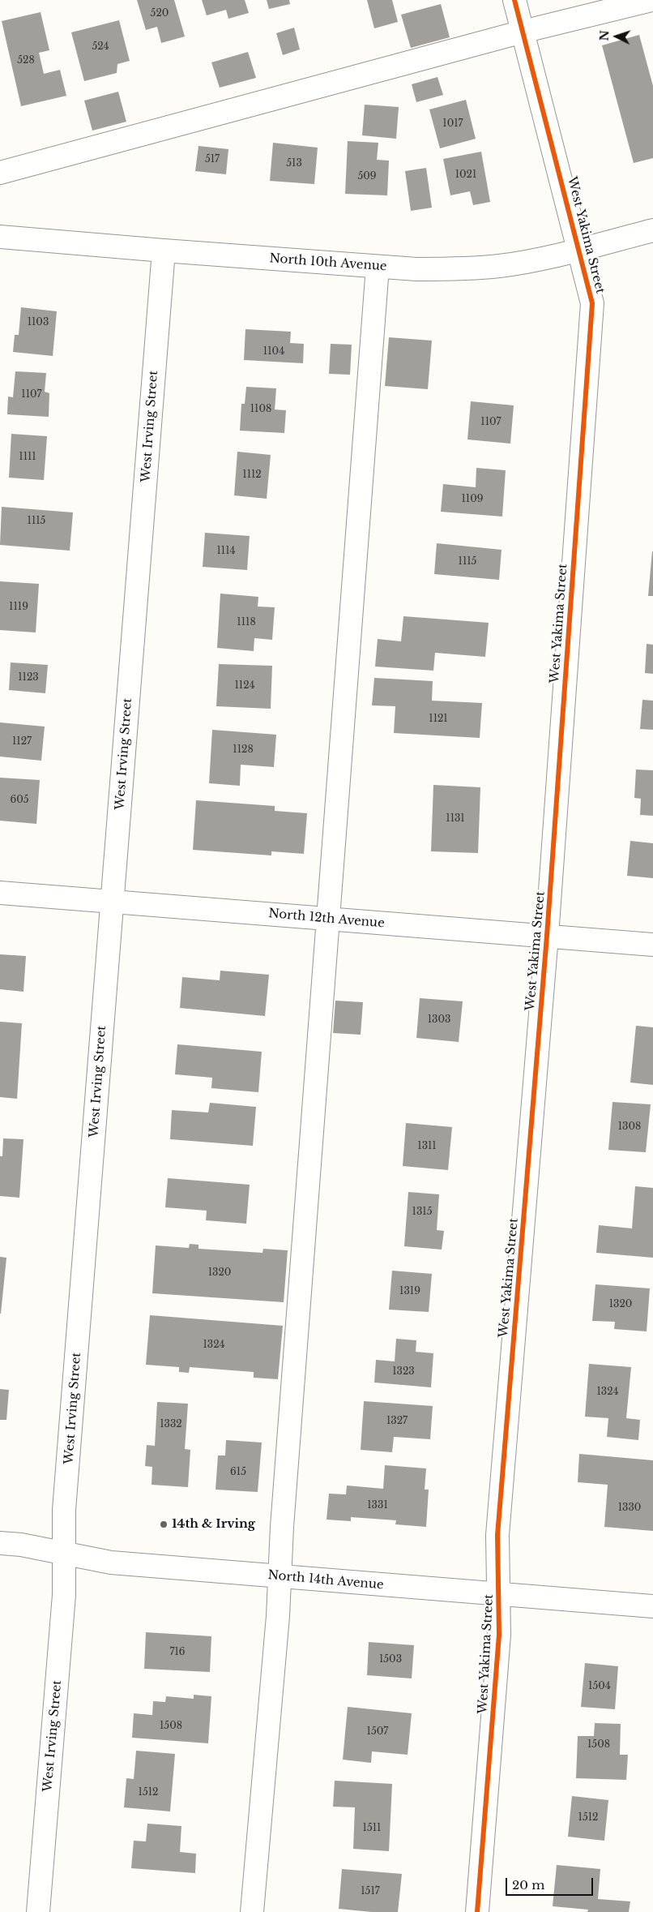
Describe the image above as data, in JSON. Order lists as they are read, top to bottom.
{
  "streets": {
    "street": [
      "West Yakima Street",
      "North 10th Avenue",
      "West Irving Street",
      "North 12th Avenue",
      "North 14th Avenue"
    ]
  },
  "crossings": [
    ["West Yakima Street", "North 10th Avenue"],
    ["West Yakima Street", "North 12th Avenue"],
    ["West Yakima Street", "North 14th Avenue"],
    ["North 10th Avenue", "West Irving Street"],
    ["West Irving Street", "North 12th Avenue"],
    ["West Irving Street", "North 14th Avenue"]
  ],
  "places": ["14th & Irving"],
  "house_numbers": [
    "520",
    "524",
    "528",
    "1017",
    "517",
    "513",
    "1021",
    "509",
    "1103",
    "1104",
    "1107",
    "1108",
    "1107",
    "1111",
    "1112",
    "1109",
    "1115",
    "1114",
    "1115",
    "1119",
    "1118",
    "1123",
    "1124",
    "1121",
    "1127",
    "1128",
    "605",
    "1131",
    "1303",
    "1308",
    "1311",
    "1315",
    "1320",
    "1319",
    "1320",
    "1324",
    "1323",
    "1324",
    "1327",
    "1332",
    "615",
    "1331",
    "1330",
    "716",
    "1503",
    "1504",
    "1508",
    "1507",
    "1508",
    "1512",
    "1512",
    "1511",
    "1517"
  ],
  "scale_bar": "20 m",
  "north": "left"
}
